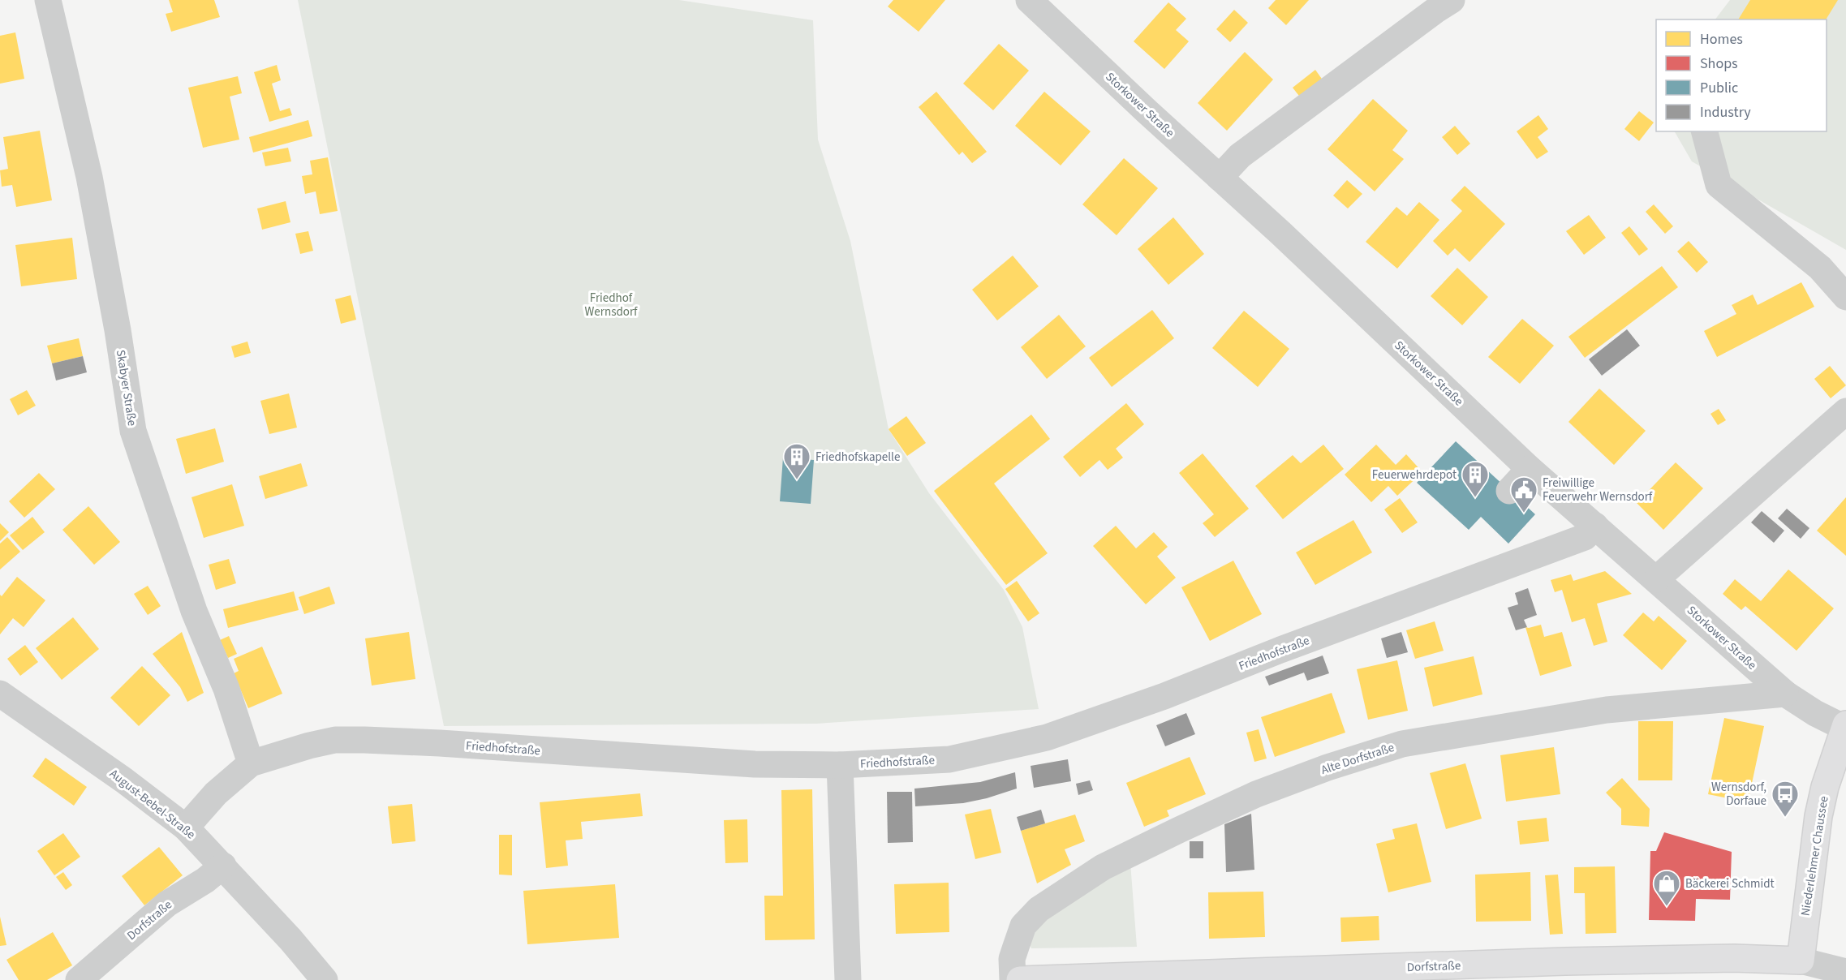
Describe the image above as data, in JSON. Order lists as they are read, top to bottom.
{
  "streets": {
    "main road": ["Niederlehmer Chaussee", "Dorfstraße"],
    "street": [
      "Storkower Straße",
      "Skabyer Straße",
      "Friedhofstraße",
      "Alte Dorfstraße",
      "August-Bebel-Straße"
    ]
  },
  "crossings": [
    ["Storkower Straße", "Friedhofstraße"],
    ["Storkower Straße", "Alte Dorfstraße"],
    ["Storkower Straße", "Niederlehmer Chaussee"],
    ["Skabyer Straße", "Friedhofstraße"],
    ["Friedhofstraße", "August-Bebel-Straße"],
    ["August-Bebel-Straße", "Dorfstraße"],
    ["Niederlehmer Chaussee", "Dorfstraße"]
  ],
  "parks": ["Friedhof Wernsdorf"],
  "places": {
    "building": ["Friedhofskapelle", "Feuerwehrdepot"],
    "public building": ["Freiwillige Feuerwehr Wernsdorf"],
    "bus stop": ["Wernsdorf, Dorfaue"],
    "shop": ["Bäckerei Schmidt"]
  },
  "legend": [
    "Homes",
    "Shops",
    "Public",
    "Industry"
  ]
}
